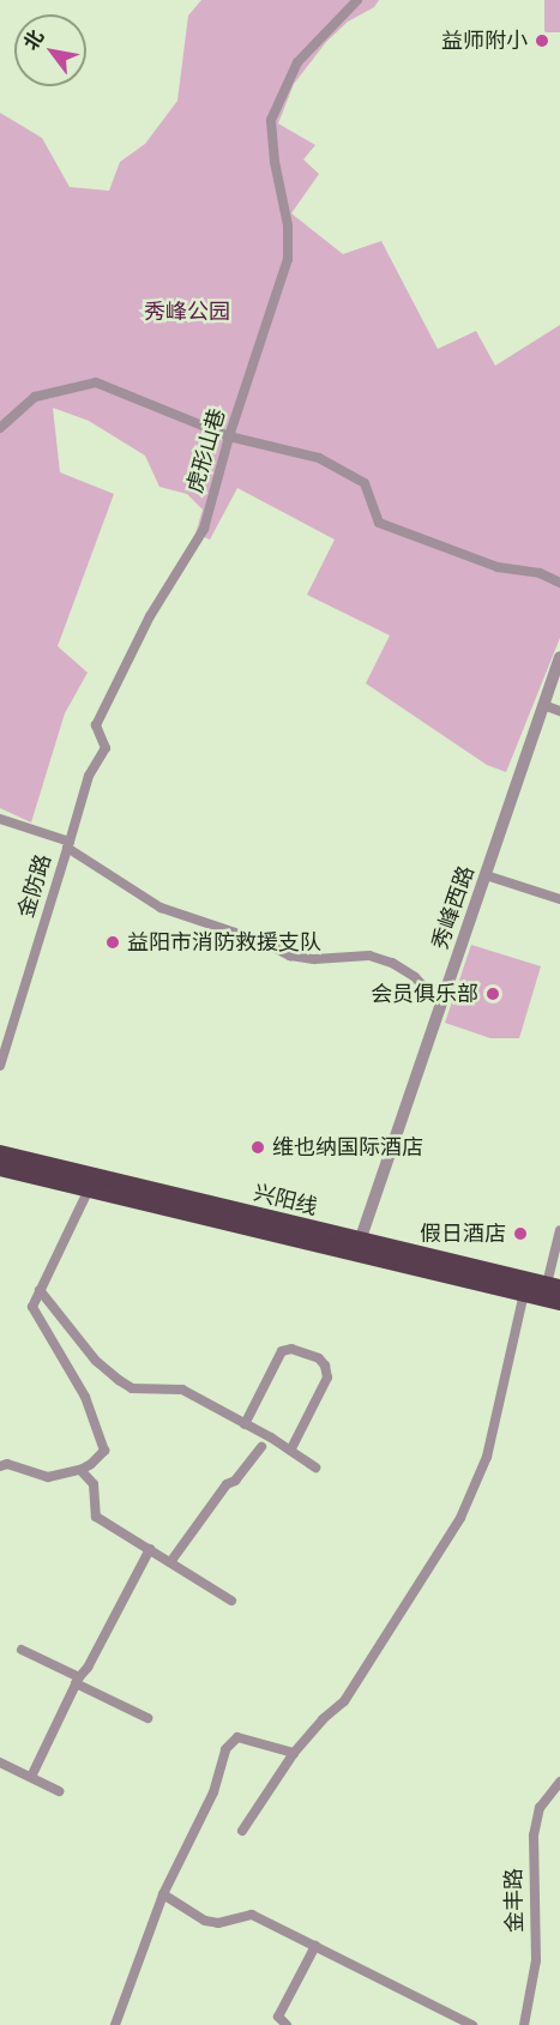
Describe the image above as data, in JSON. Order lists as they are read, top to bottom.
{
  "streets": {
    "highway": ["兴阳线"],
    "street": [
      "虎形山巷",
      "金防路",
      "秀峰西路",
      "金丰路"
    ]
  },
  "crossings": [
    ["虎形山巷", "金防路"],
    ["秀峰西路", "兴阳线"]
  ],
  "parks": ["秀峰公园"],
  "places": [
    "益师附小",
    "益阳市消防救援支队",
    "会员俱乐部",
    "维也纳国际酒店",
    "假日酒店"
  ],
  "north": "top left"
}
